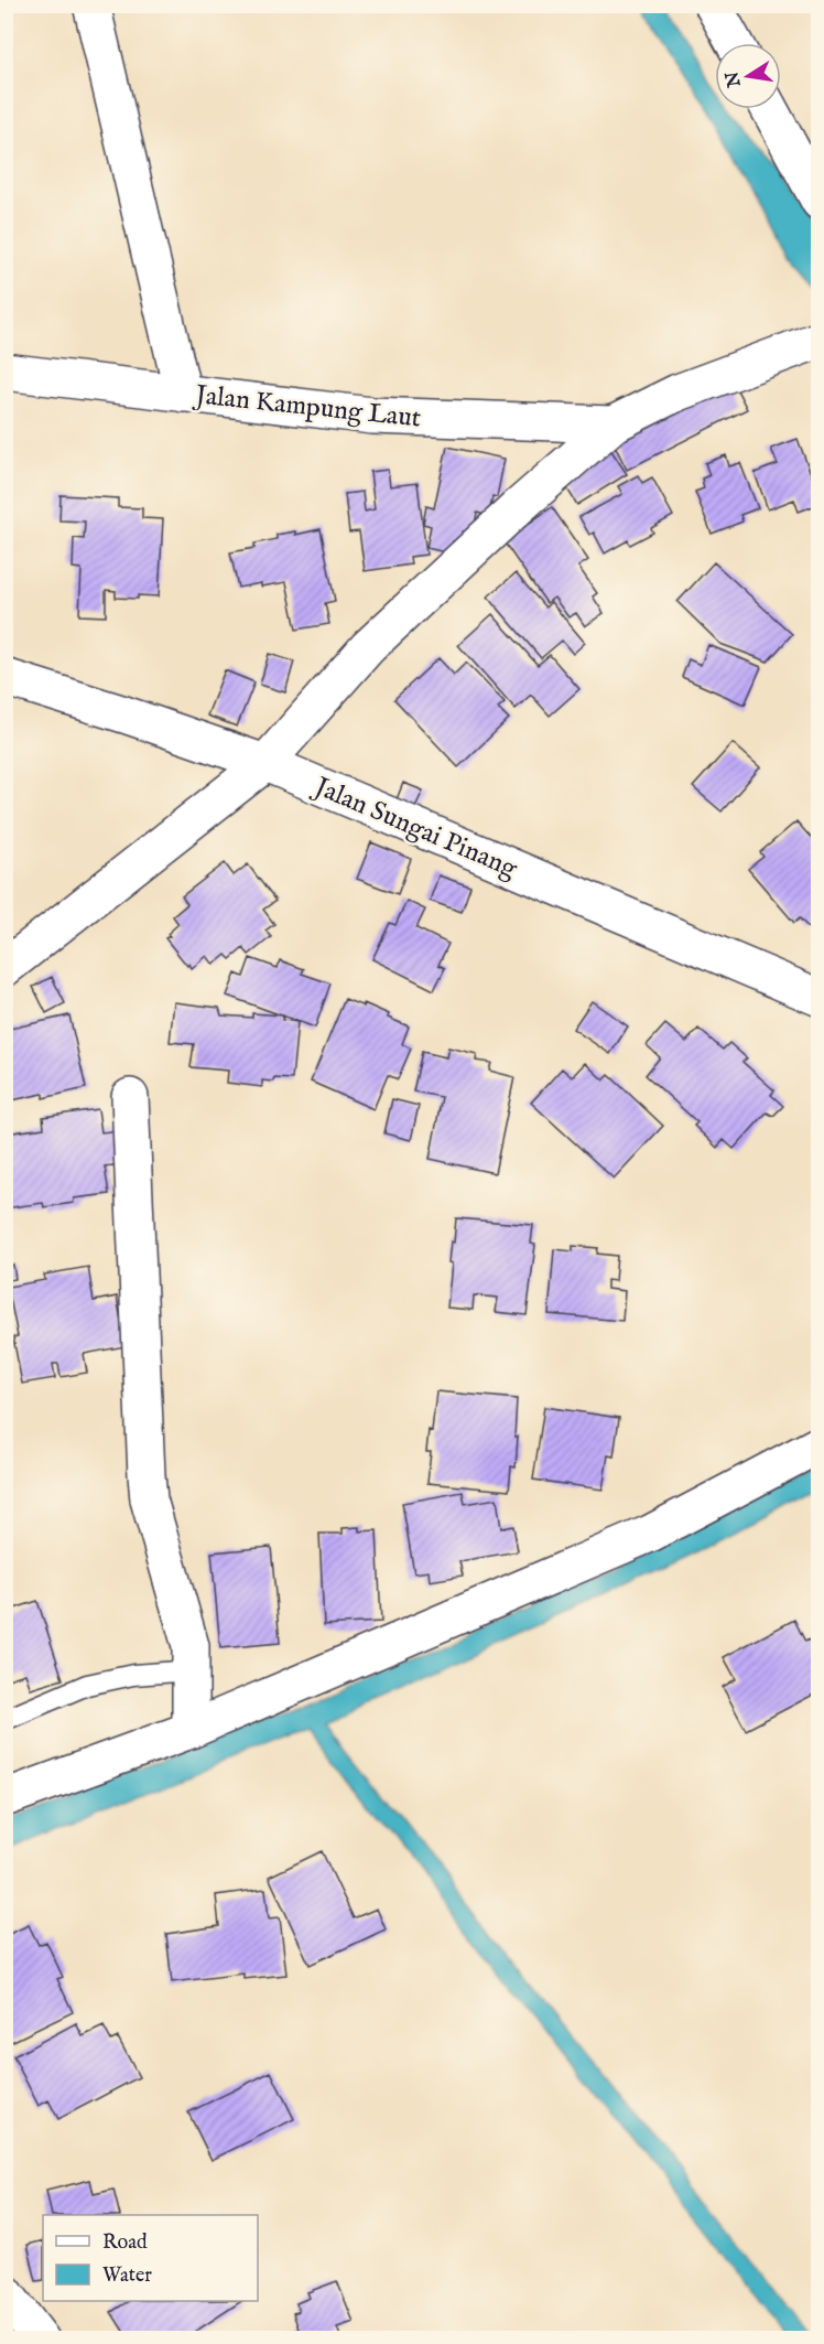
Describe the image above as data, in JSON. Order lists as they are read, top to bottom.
{
  "streets": {
    "street": ["Jalan Kampung Laut", "Jalan Sungai Pinang"]
  },
  "legend": ["Road", "Water"],
  "north": "left"
}
